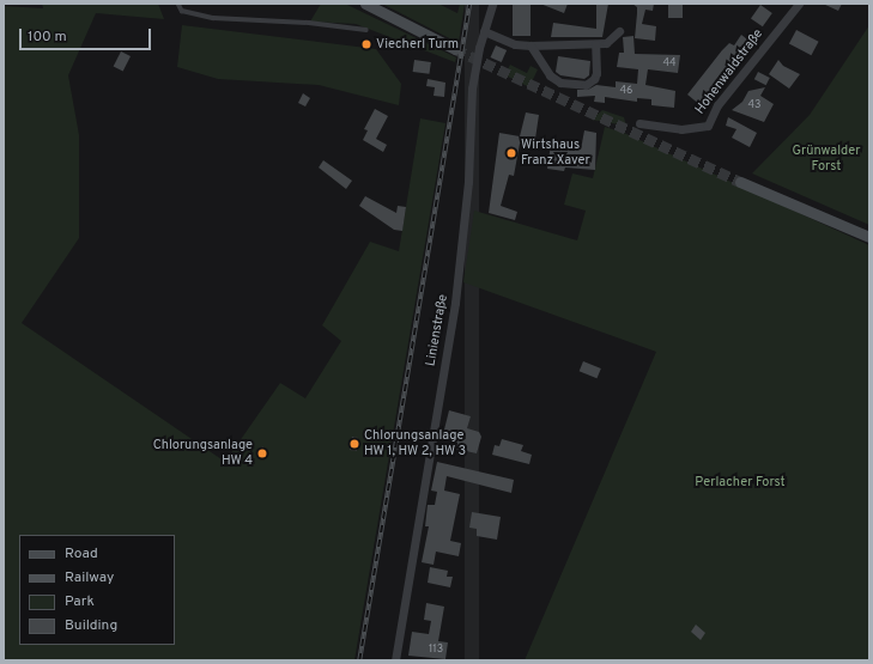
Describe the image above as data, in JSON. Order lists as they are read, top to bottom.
{
  "streets": {
    "street": ["Hohenwaldstraße", "Linienstraße"]
  },
  "parks": ["Grünwalder Forst", "Perlacher Forst"],
  "places": [
    "Viecherl Turm",
    "Wirtshaus Franz Xaver",
    "Chlorungsanlage HW 1, HW 2, HW 3",
    "Chlorungsanlage HW 4"
  ],
  "house_numbers": [
    "44",
    "46",
    "43",
    "113"
  ],
  "legend": [
    "Road",
    "Railway",
    "Park",
    "Building"
  ],
  "scale_bar": "100 m"
}
